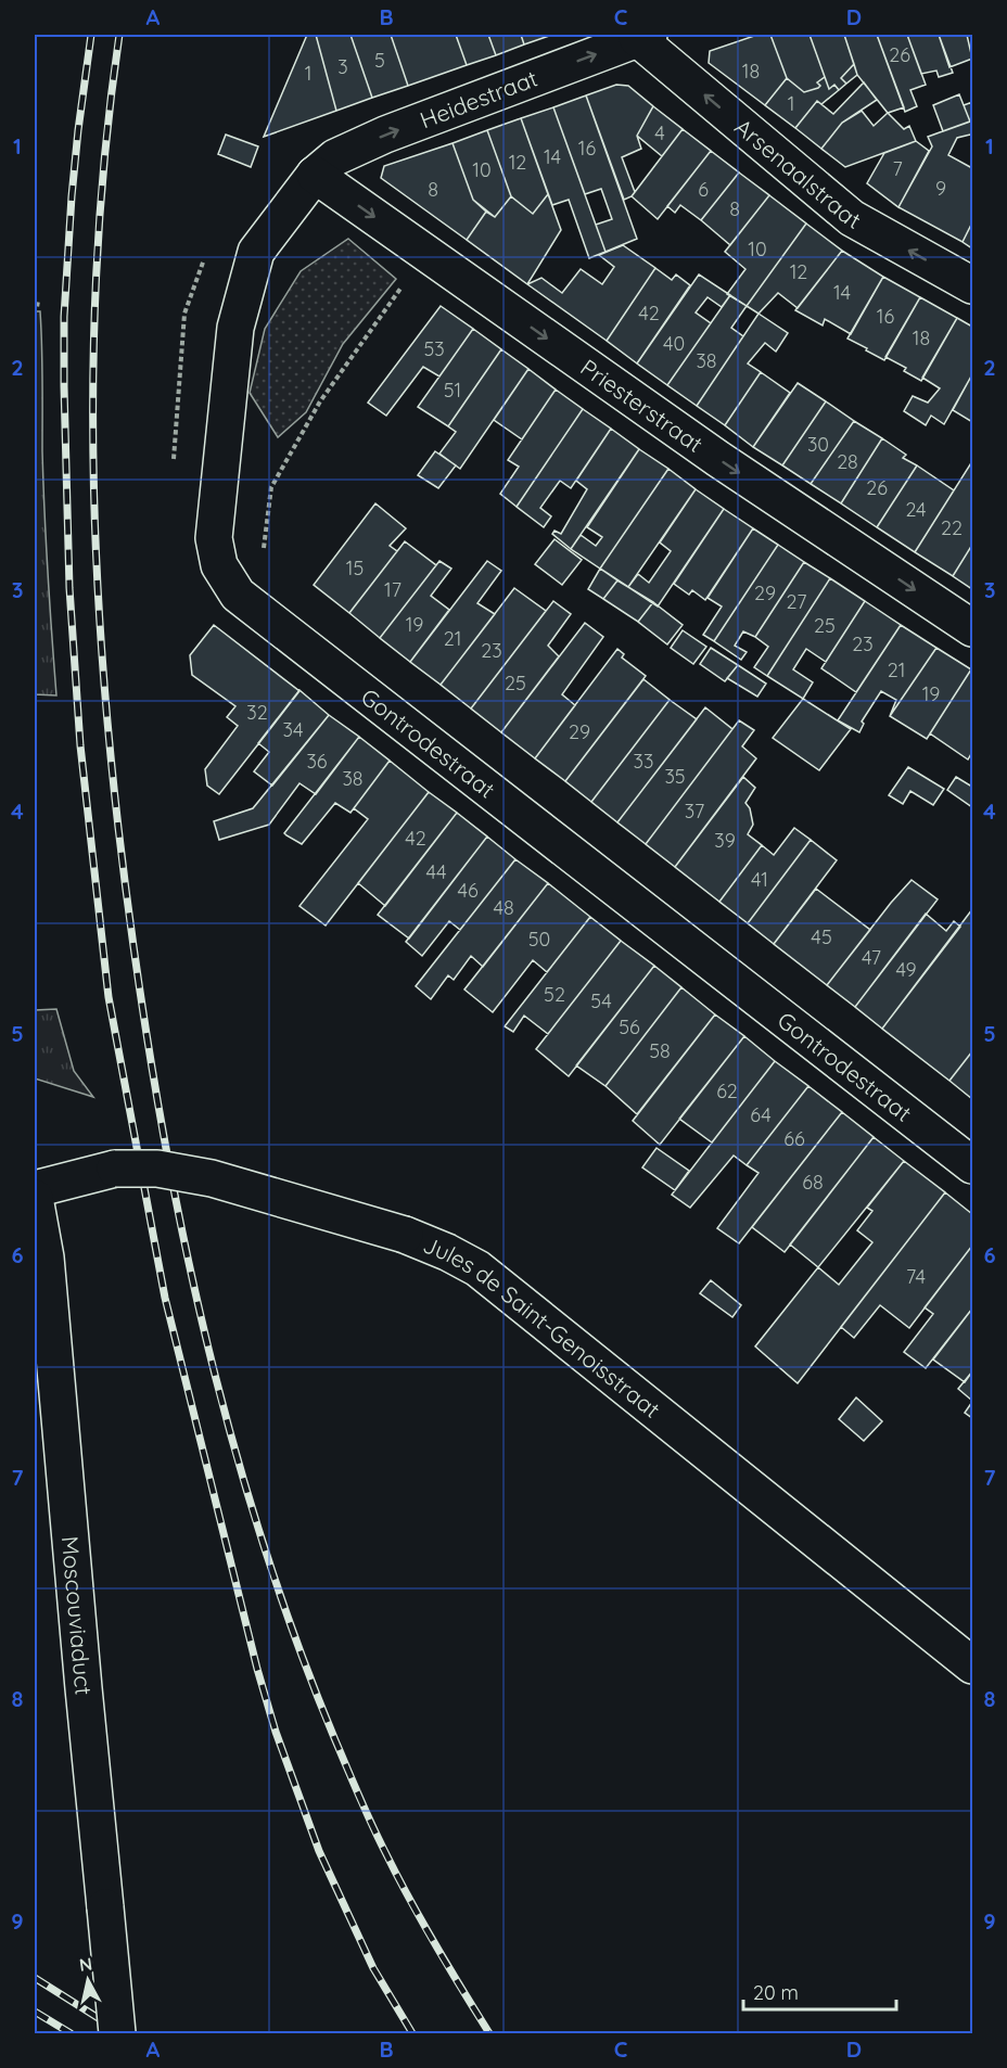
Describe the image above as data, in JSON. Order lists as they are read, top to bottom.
{
  "streets": {
    "street": [
      "Heidestraat",
      "Arsenaalstraat",
      "Priesterstraat",
      "Gontrodestraat",
      "Jules de Saint-Genoisstraat",
      "Moscouviaduct"
    ]
  },
  "crossings": [
    ["Heidestraat", "Arsenaalstraat"],
    ["Heidestraat", "Priesterstraat"],
    ["Heidestraat", "Gontrodestraat"],
    ["Priesterstraat", "Gontrodestraat"]
  ],
  "one_way": ["Heidestraat", "Arsenaalstraat", "Priesterstraat"],
  "house_numbers": [
    "26",
    "5",
    "3",
    "18",
    "1",
    "1",
    "4",
    "16",
    "14",
    "12",
    "7",
    "10",
    "9",
    "8",
    "6",
    "8",
    "10",
    "12",
    "14",
    "42",
    "16",
    "18",
    "40",
    "53",
    "38",
    "51",
    "30",
    "28",
    "26",
    "24",
    "22",
    "15",
    "17",
    "29",
    "27",
    "19",
    "25",
    "21",
    "23",
    "23",
    "21",
    "25",
    "19",
    "32",
    "34",
    "29",
    "36",
    "33",
    "35",
    "38",
    "37",
    "42",
    "39",
    "44",
    "41",
    "46",
    "48",
    "45",
    "50",
    "47",
    "49",
    "52",
    "54",
    "56",
    "58",
    "62",
    "64",
    "66",
    "68",
    "74"
  ],
  "scale_bar": "20 m",
  "north": "top",
  "grid": {
    "columns": [
      "A",
      "B",
      "C",
      "D"
    ],
    "rows": [
      "1",
      "2",
      "3",
      "4",
      "5",
      "6",
      "7",
      "8",
      "9"
    ]
  }
}
